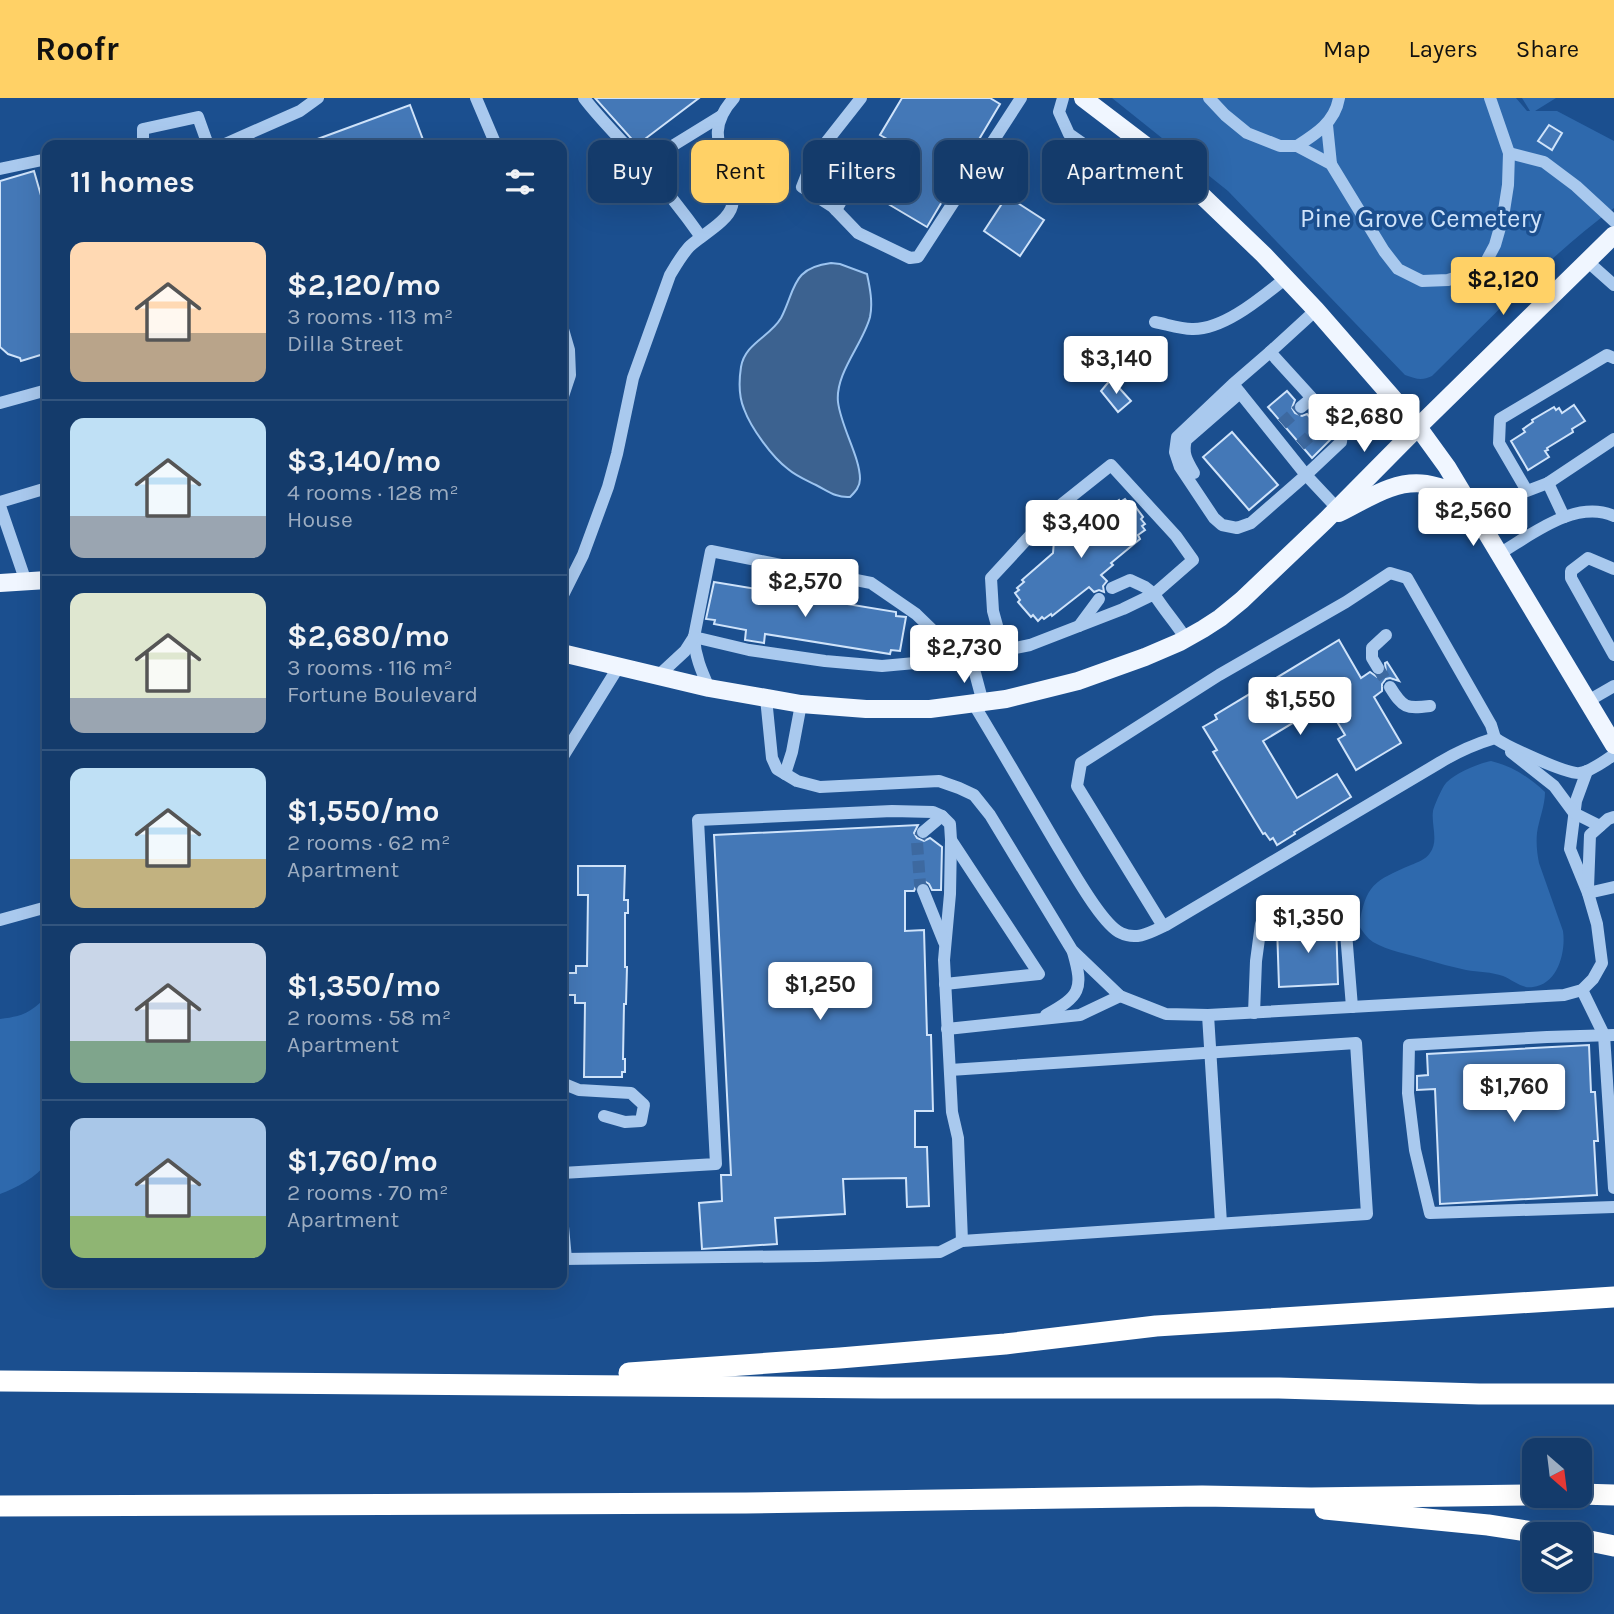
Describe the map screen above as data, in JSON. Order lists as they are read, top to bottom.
{
  "parks": ["Pine Grove Cemetery"],
  "north": "bottom right",
  "page": {
    "header": "Roofr",
    "nav": ["Map", "Layers", "Share"],
    "chip": [
      "Buy",
      "Rent",
      "Filters",
      "New",
      "Apartment"
    ],
    "heading": "11 homes",
    "list": [
      {
        "name": "$2,120/mo",
        "note": "3 rooms · 113 m² · Dilla Street"
      },
      {
        "name": "$3,140/mo",
        "note": "4 rooms · 128 m² · House"
      },
      {
        "name": "$2,680/mo",
        "note": "3 rooms · 116 m² · Fortune Boulevard"
      },
      {
        "name": "$1,550/mo",
        "note": "2 rooms · 62 m² · Apartment"
      },
      {
        "name": "$1,350/mo",
        "note": "2 rooms · 58 m² · Apartment"
      },
      {
        "name": "$1,760/mo",
        "note": "2 rooms · 70 m² · Apartment"
      }
    ],
    "price": [
      "$2,120",
      "$3,140",
      "$2,680",
      "$2,560",
      "$3,400",
      "$2,570",
      "$2,730",
      "$1,550",
      "$1,350",
      "$1,250",
      "$1,760"
    ]
  }
}
